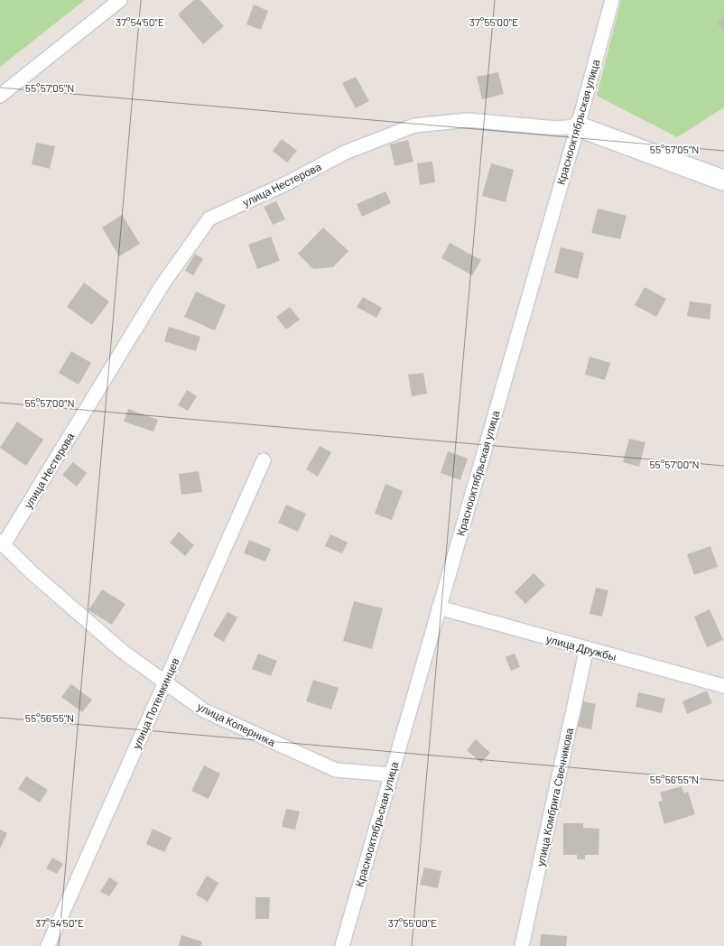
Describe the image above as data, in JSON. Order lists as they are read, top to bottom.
{
  "streets": {
    "street": [
      "Краснооктябрьская улица",
      "улица Нестерова",
      "улица Дружбы",
      "улица Потемкинцев",
      "улица Коперника",
      "улица Комбрига Свечникова"
    ]
  },
  "crossings": [
    ["Краснооктябрьская улица", "улица Нестерова"],
    ["Краснооктябрьская улица", "улица Дружбы"],
    ["Краснооктябрьская улица", "улица Коперника"],
    ["улица Нестерова", "улица Коперника"],
    ["улица Дружбы", "улица Комбрига Свечникова"],
    ["улица Потемкинцев", "улица Коперника"]
  ],
  "coordinates": [
    "37°54'50\"E",
    "37°55'00\"E",
    "55°57'05\"N",
    "55°57'00\"N",
    "55°56'55\"N"
  ]
}
